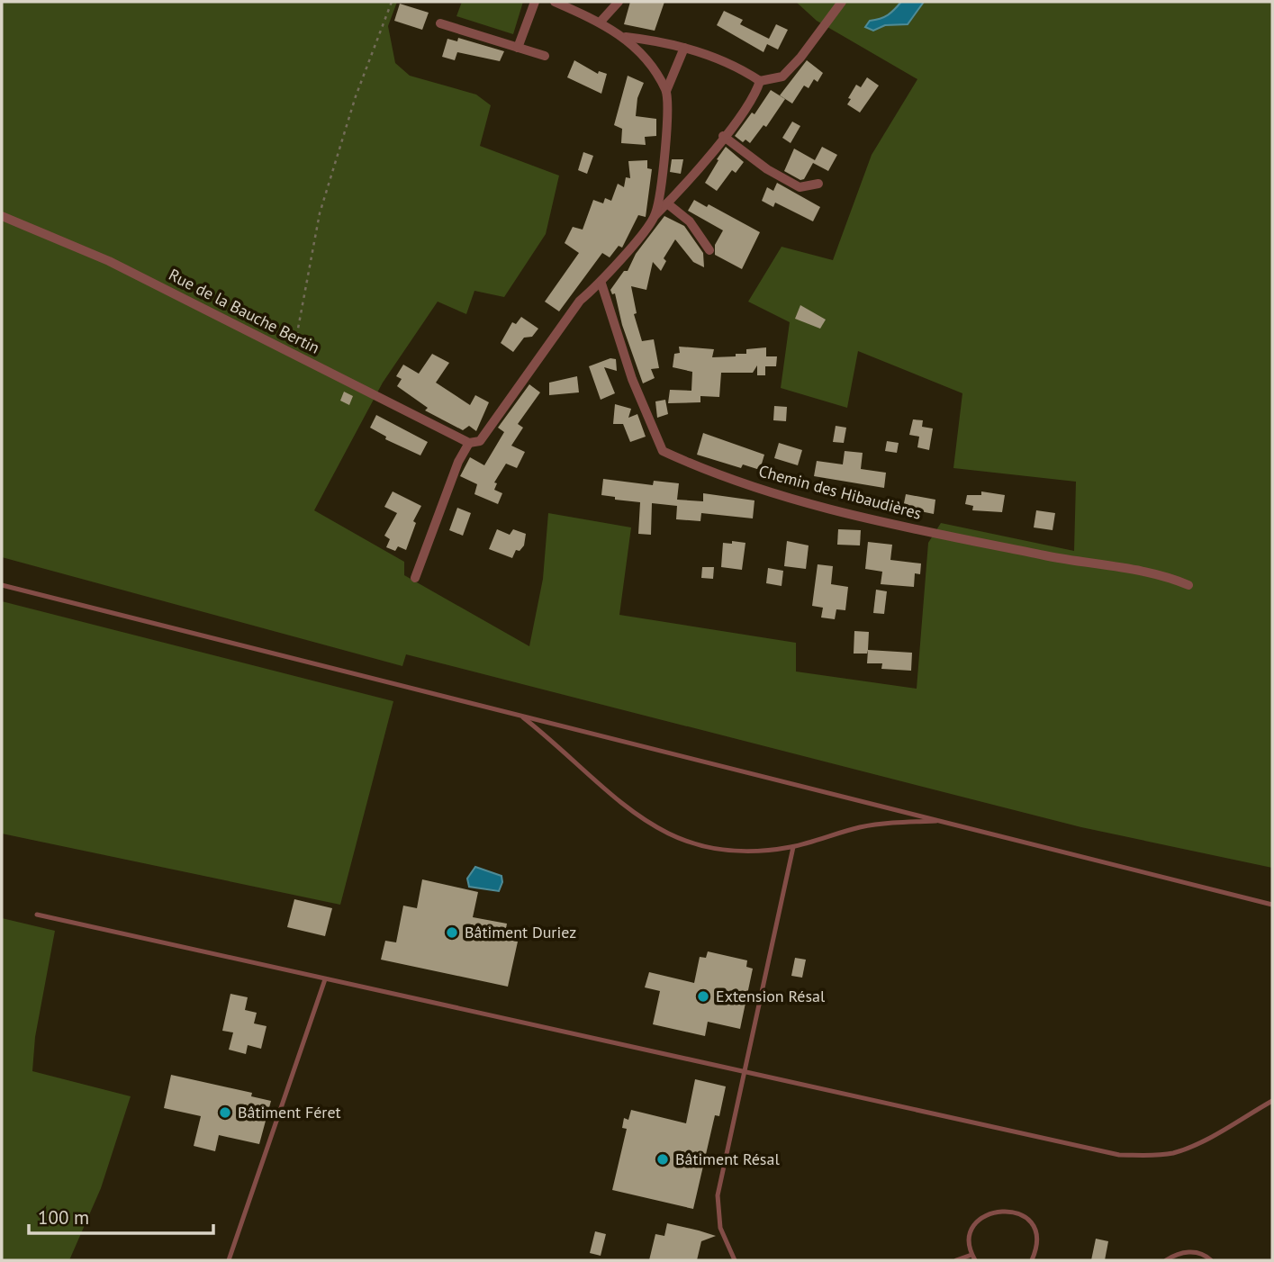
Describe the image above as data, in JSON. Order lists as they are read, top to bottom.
{
  "streets": {
    "street": ["Rue de la Bauche Bertin", "Chemin des Hibaudières"]
  },
  "places": [
    "Bâtiment Duriez",
    "Extension Résal",
    "Bâtiment Féret",
    "Bâtiment Résal"
  ],
  "scale_bar": "100 m"
}
